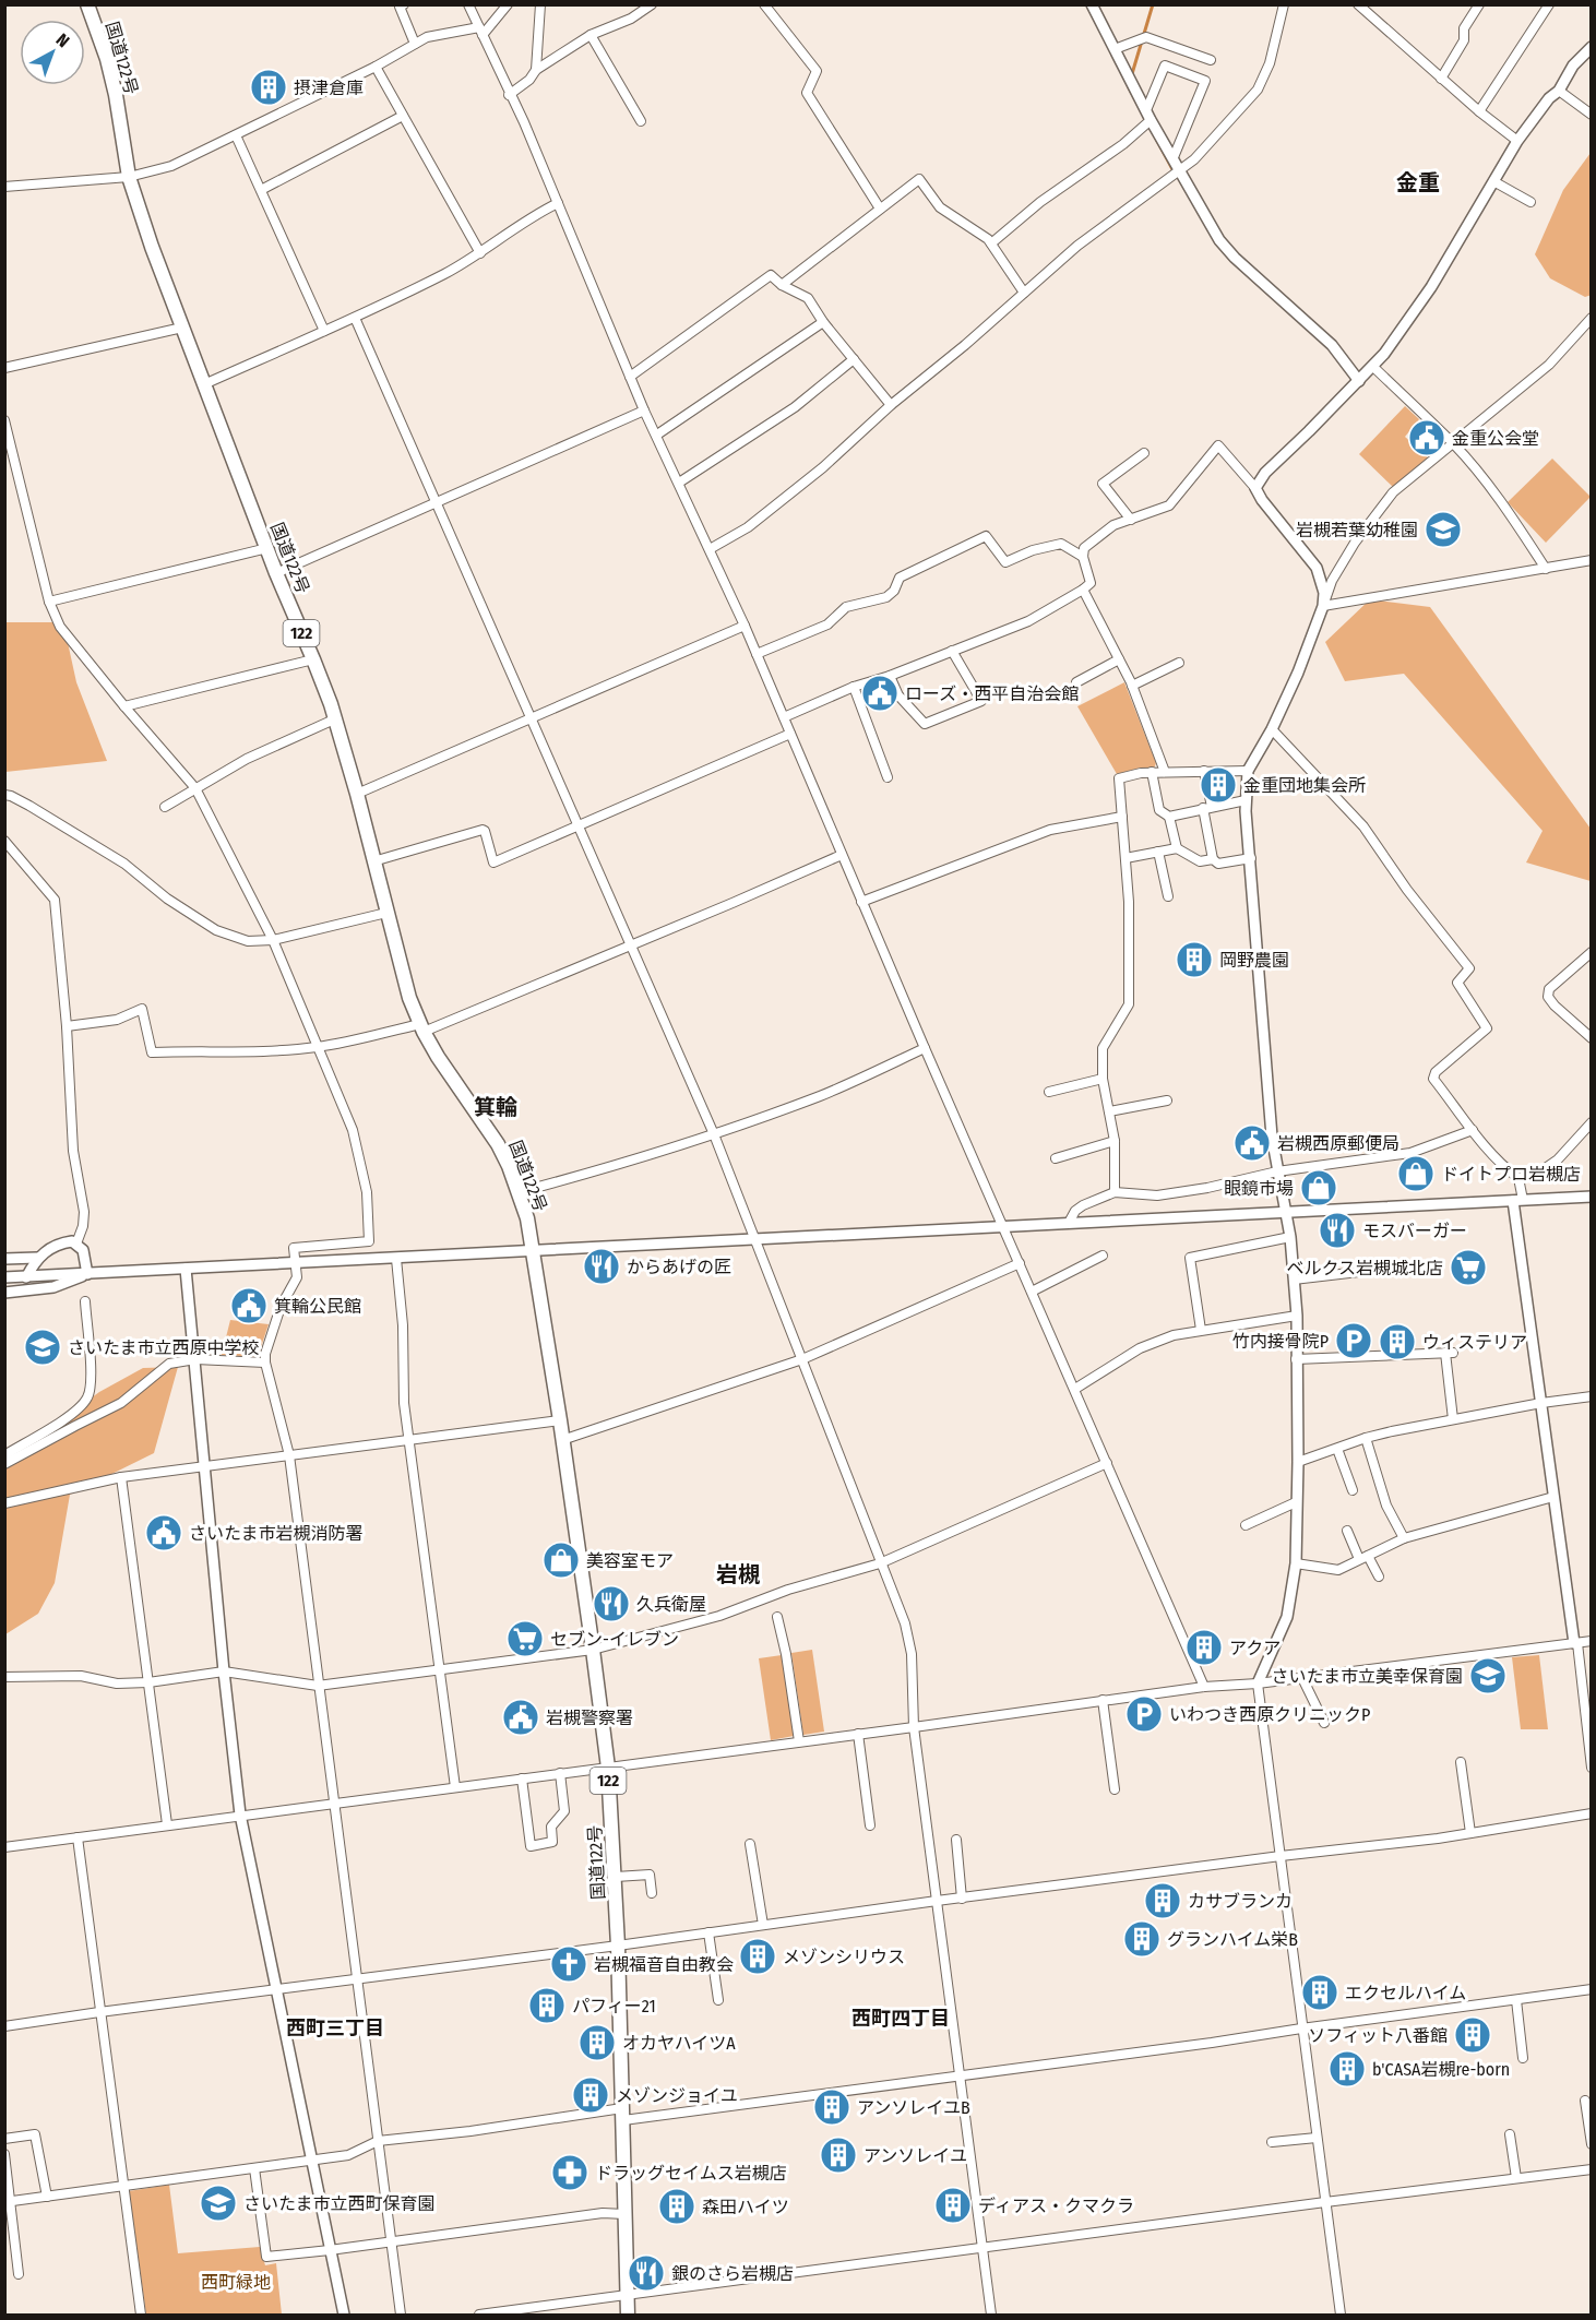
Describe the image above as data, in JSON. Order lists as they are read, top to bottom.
{
  "streets": {
    "highway": ["国道122号", "122"]
  },
  "districts": [
    "金重",
    "箕輪",
    "岩槻",
    "西町四丁目",
    "西町三丁目"
  ],
  "parks": ["西町緑地"],
  "places": {
    "building": [
      "摂津倉庫",
      "金重団地集会所",
      "岡野農園",
      "ウィステリア",
      "アクア",
      "カサブランカ",
      "グランハイム栄B",
      "メゾンシリウス",
      "エクセルハイム",
      "パフィー21",
      "ソフィット八番館",
      "オカヤハイツA",
      "b'CASA岩槻re-born",
      "メゾンジョイユ",
      "アンソレイユB",
      "アンソレイユ",
      "ディアス・クマクラ",
      "森田ハイツ"
    ],
    "public building": [
      "金重公会堂",
      "ローズ・西平自治会館",
      "岩槻西原郵便局",
      "箕輪公民館",
      "さいたま市岩槻消防署",
      "岩槻警察署"
    ],
    "school or university": [
      "岩槻若葉幼稚園",
      "さいたま市立西原中学校",
      "さいたま市立美幸保育園",
      "さいたま市立西町保育園"
    ],
    "shop": ["ドイトプロ岩槻店", "眼鏡市場", "美容室モア"],
    "restaurant": [
      "モスバーガー",
      "からあげの匠",
      "久兵衛屋",
      "銀のさら岩槻店"
    ],
    "supermarket": ["ベルクス岩槻城北店", "セブン-イレブン"],
    "parking": ["竹内接骨院P", "いわつき西原クリニックP"],
    "church": ["岩槻福音自由教会"],
    "pharmacy": ["ドラッグセイムス岩槻店"]
  },
  "north": "top right"
}
